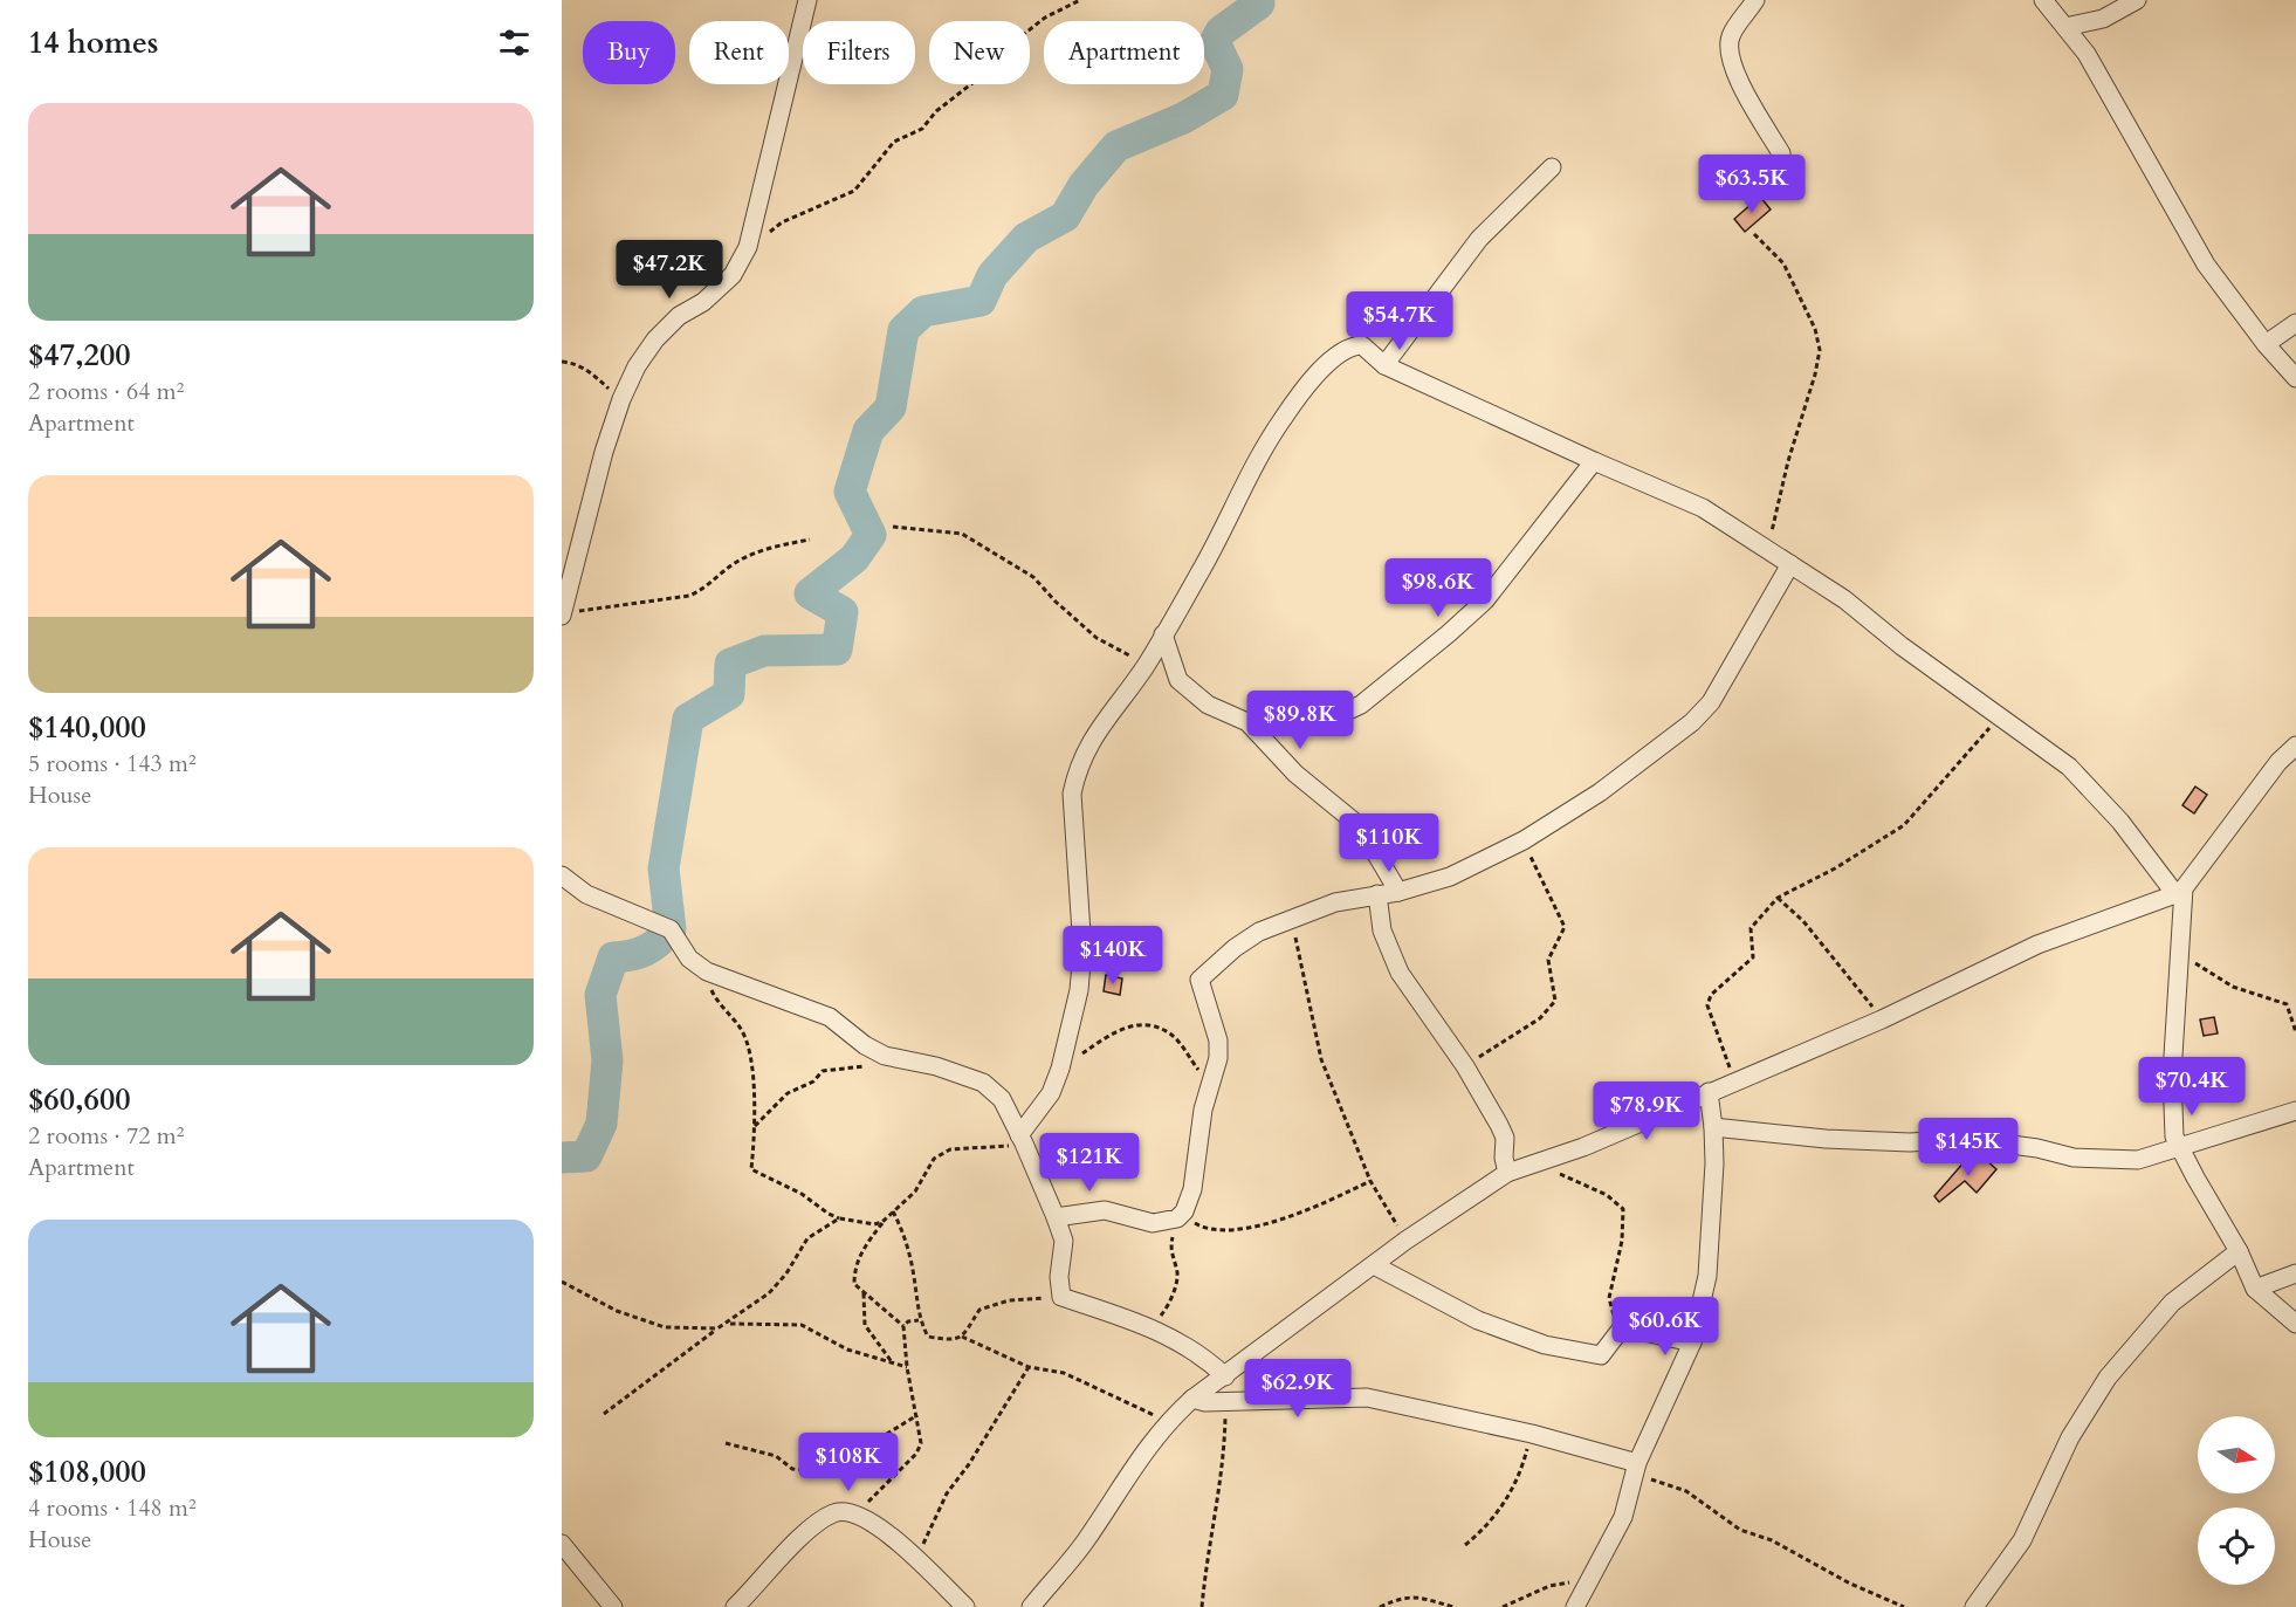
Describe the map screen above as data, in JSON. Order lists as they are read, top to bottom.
{
  "north": "right",
  "page": {
    "heading": "14 homes",
    "chip": [
      "Buy",
      "Rent",
      "Filters",
      "New",
      "Apartment"
    ],
    "list": [
      {
        "name": "$47,200",
        "note": "2 rooms · 64 m² · Apartment"
      },
      {
        "name": "$140,000",
        "note": "5 rooms · 143 m² · House"
      },
      {
        "name": "$60,600",
        "note": "2 rooms · 72 m² · Apartment"
      },
      {
        "name": "$108,000",
        "note": "4 rooms · 148 m² · House"
      }
    ],
    "price": [
      "$63.5K",
      "$47.2K",
      "$54.7K",
      "$98.6K",
      "$89.8K",
      "$110K",
      "$140K",
      "$70.4K",
      "$78.9K",
      "$145K",
      "$121K",
      "$60.6K",
      "$62.9K",
      "$108K"
    ]
  }
}
